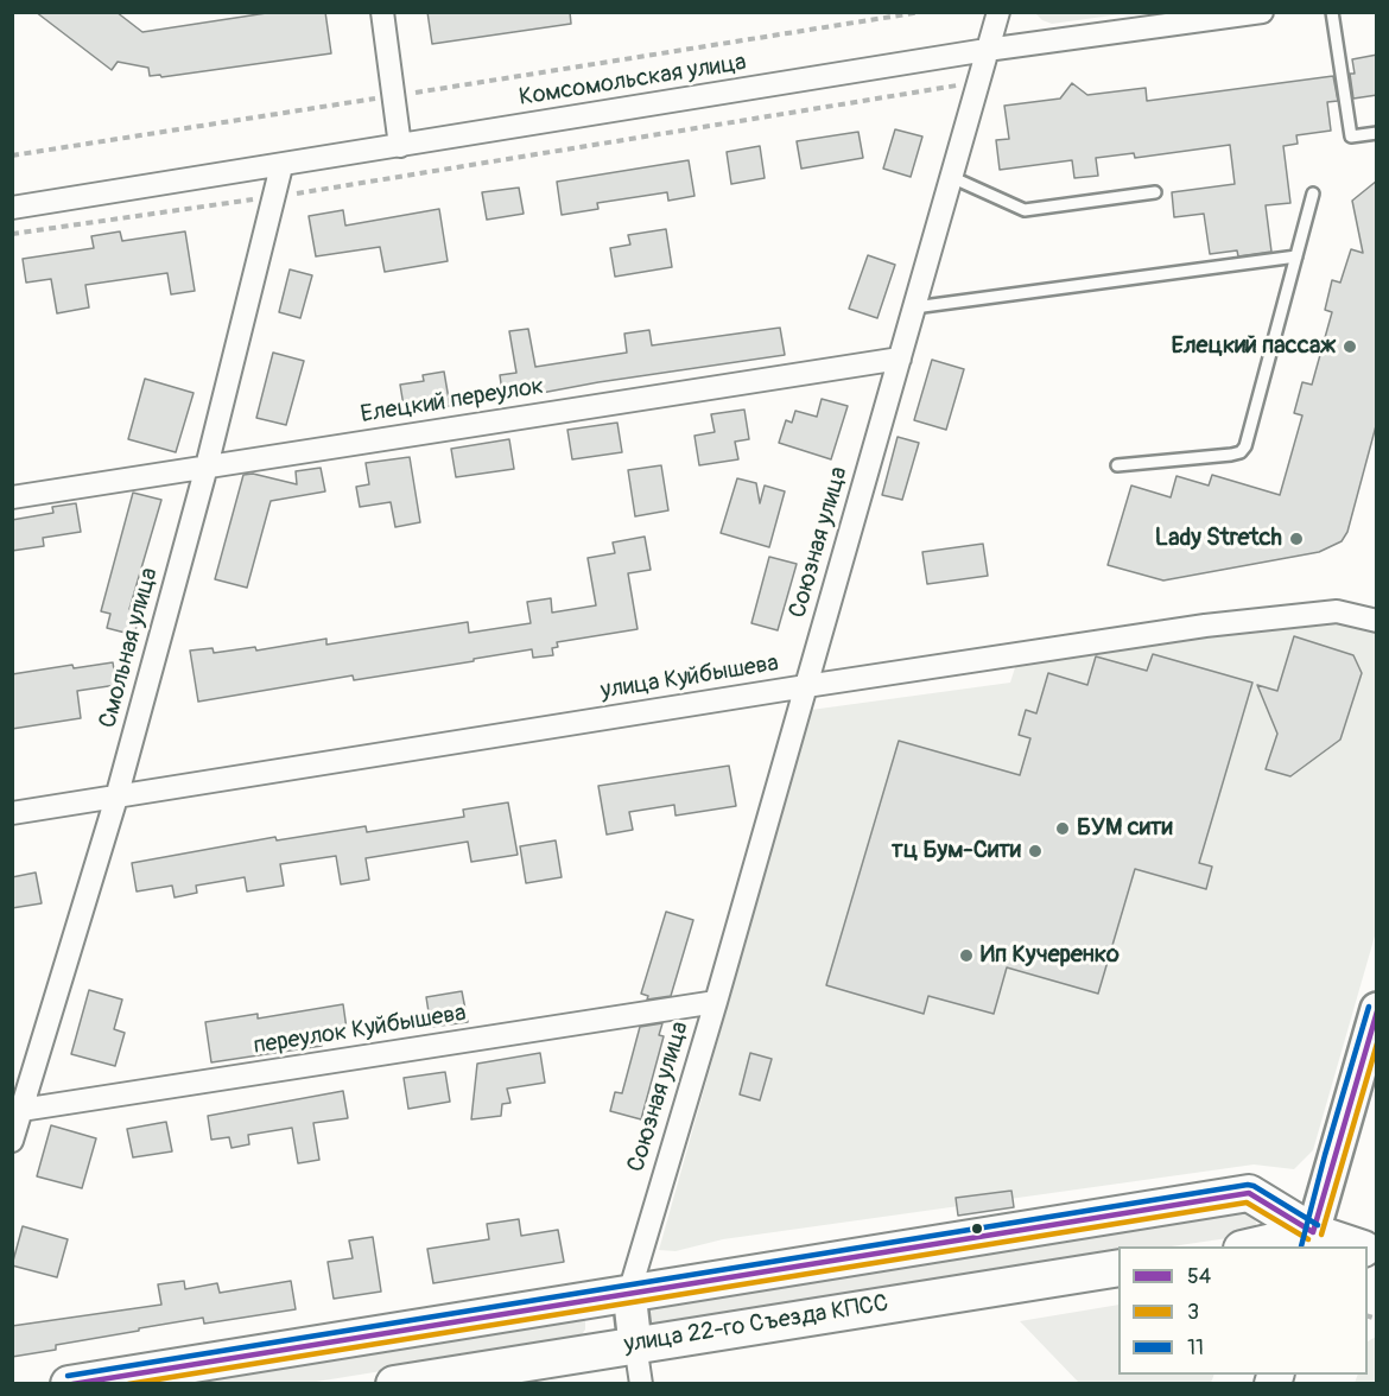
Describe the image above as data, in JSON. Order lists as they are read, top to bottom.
{
  "streets": {
    "main road": ["улица 22-го Съезда КПСС"],
    "street": [
      "Комсомольская улица",
      "Елецкий переулок",
      "Союзная улица",
      "Смольная улица",
      "улица Куйбышева",
      "переулок Куйбышева"
    ]
  },
  "crossings": [
    ["Комсомольская улица", "Союзная улица"],
    ["Комсомольская улица", "Смольная улица"],
    ["Елецкий переулок", "Союзная улица"],
    ["Елецкий переулок", "Смольная улица"],
    ["Союзная улица", "улица Куйбышева"],
    ["Союзная улица", "переулок Куйбышева"],
    ["Смольная улица", "улица Куйбышева"],
    ["Смольная улица", "переулок Куйбышева"]
  ],
  "places": [
    "Елецкий пассаж",
    "Lady Stretch",
    "БУМ сити",
    "тц Бум-Сити",
    "Ип Кучеренко"
  ],
  "lines": ["transit line 11", "transit line 54", "transit line 3"],
  "legend": ["54", "3", "11"]
}
